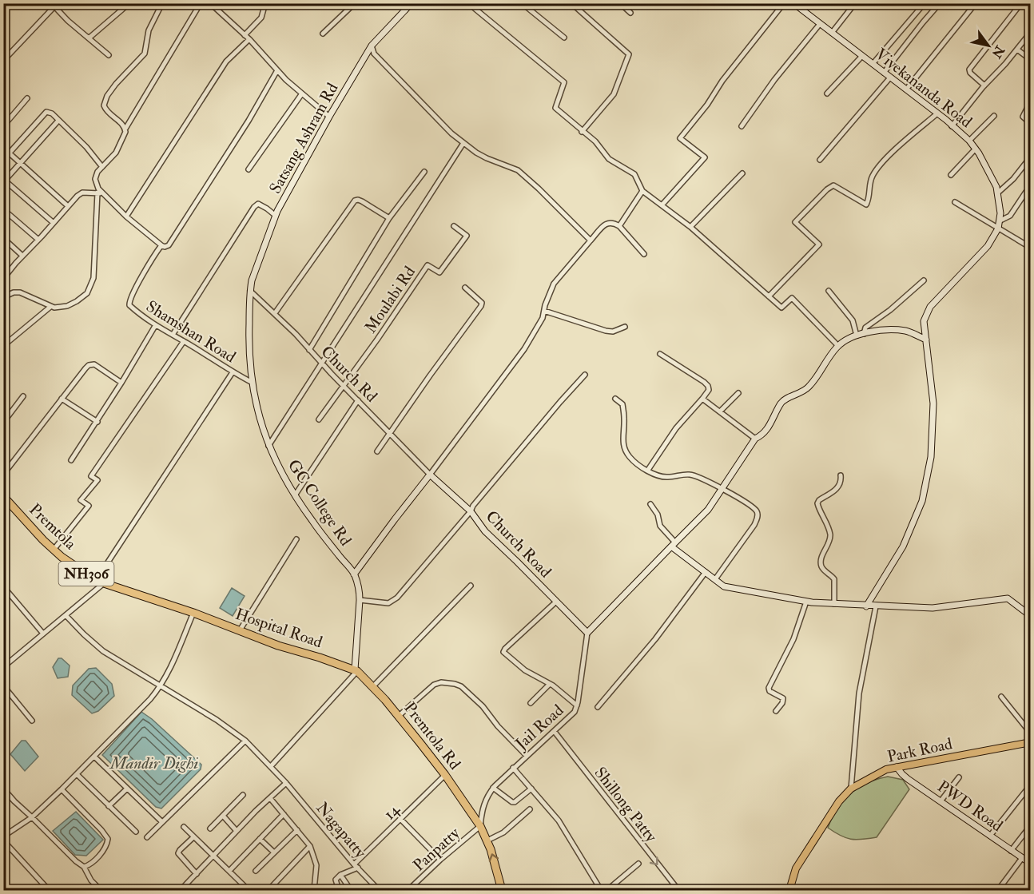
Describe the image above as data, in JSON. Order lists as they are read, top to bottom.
{
  "streets": {
    "highway": [
      "Premtola",
      "NH306",
      "Hospital Road",
      "Premtola Rd"
    ],
    "main road": [
      "Vivekananda Road",
      "Satsang Ashram Rd",
      "GC College Rd",
      "Church Road",
      "Park Road",
      "PWD Road"
    ],
    "street": [
      "Moulabi Rd",
      "Shamshan Road",
      "Church Rd",
      "Jail Road",
      "Shillong Patty",
      "14",
      "Nagapatty",
      "Panpatty"
    ]
  },
  "crossings": [
    ["Satsang Ashram Rd", "Church Rd"],
    ["Satsang Ashram Rd", "GC College Rd"],
    ["Moulabi Rd", "Church Rd"],
    ["Shamshan Road", "GC College Rd"],
    ["Church Rd", "GC College Rd"],
    ["Church Rd", "Church Road"],
    ["GC College Rd", "Hospital Road"],
    ["GC College Rd", "Premtola Rd"],
    ["Premtola", "Hospital Road"],
    ["Church Road", "Jail Road"],
    ["NH306", "Jail Road"],
    ["NH306", "Premtola Rd"],
    ["NH306", "Panpatty"],
    ["Hospital Road", "Premtola Rd"],
    ["Jail Road", "Premtola Rd"],
    ["Jail Road", "Shillong Patty"],
    ["Jail Road", "Panpatty"],
    ["Premtola Rd", "14"],
    ["Premtola Rd", "Panpatty"],
    ["Park Road", "PWD Road"],
    ["14", "Nagapatty"]
  ],
  "one_way": ["Shillong Patty"],
  "water": ["Mandir Dighi"],
  "north": "bottom right"
}
